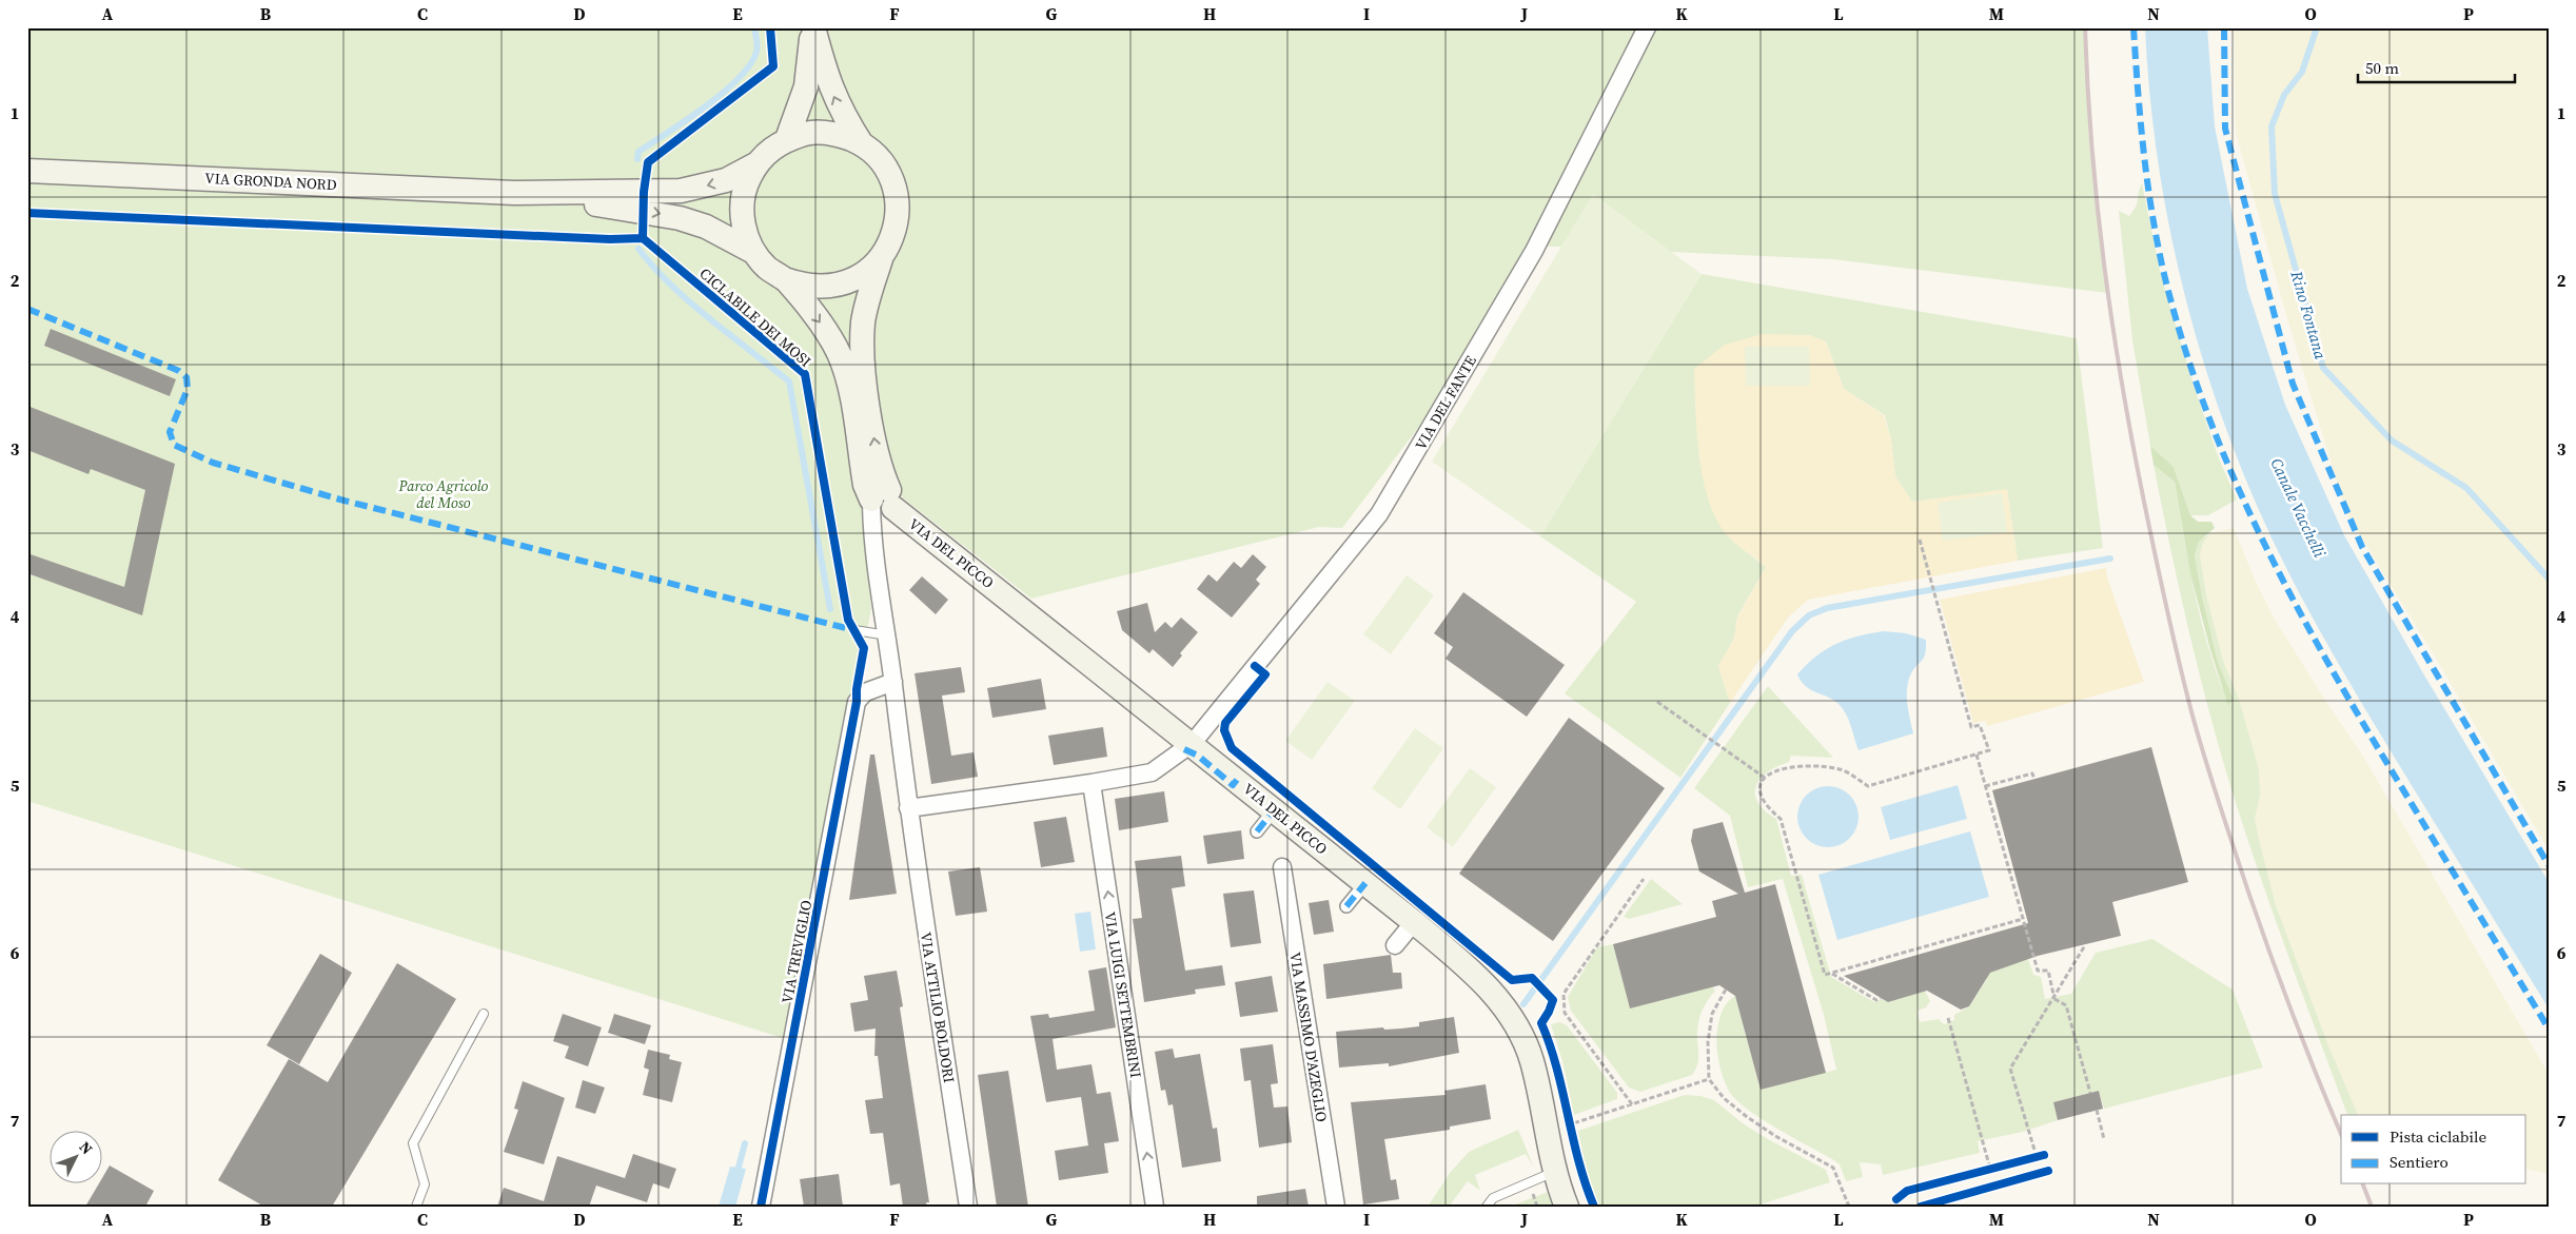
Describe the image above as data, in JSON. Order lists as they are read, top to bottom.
{
  "streets": {
    "main road": ["VIA GRONDA NORD", "VIA DEL PICCO", "VIA ATTILIO BOLDORI"],
    "street": [
      "VIA DEL FANTE",
      "VIA TREVIGLIO",
      "VIA LUIGI SETTEMBRINI",
      "VIA MASSIMO D'AZEGLIO"
    ],
    "cycle path": ["CICLABILE DEI MOSI"]
  },
  "crossings": [
    ["VIA GRONDA NORD", "VIA ATTILIO BOLDORI"],
    ["VIA DEL FANTE", "VIA DEL PICCO"],
    ["VIA DEL PICCO", "VIA ATTILIO BOLDORI"],
    ["VIA TREVIGLIO", "VIA ATTILIO BOLDORI"]
  ],
  "one_way": ["VIA LUIGI SETTEMBRINI"],
  "water": ["Rino Fontana", "Canale Vacchelli"],
  "parks": ["Parco Agricolo del Moso"],
  "legend": ["Pista ciclabile", "Sentiero"],
  "scale_bar": "50 m",
  "north": "top right",
  "grid": {
    "columns": [
      "A",
      "B",
      "C",
      "D",
      "E",
      "F",
      "G",
      "H",
      "I",
      "J",
      "K",
      "L",
      "M",
      "N",
      "O",
      "P"
    ],
    "rows": [
      "1",
      "2",
      "3",
      "4",
      "5",
      "6",
      "7"
    ]
  }
}
